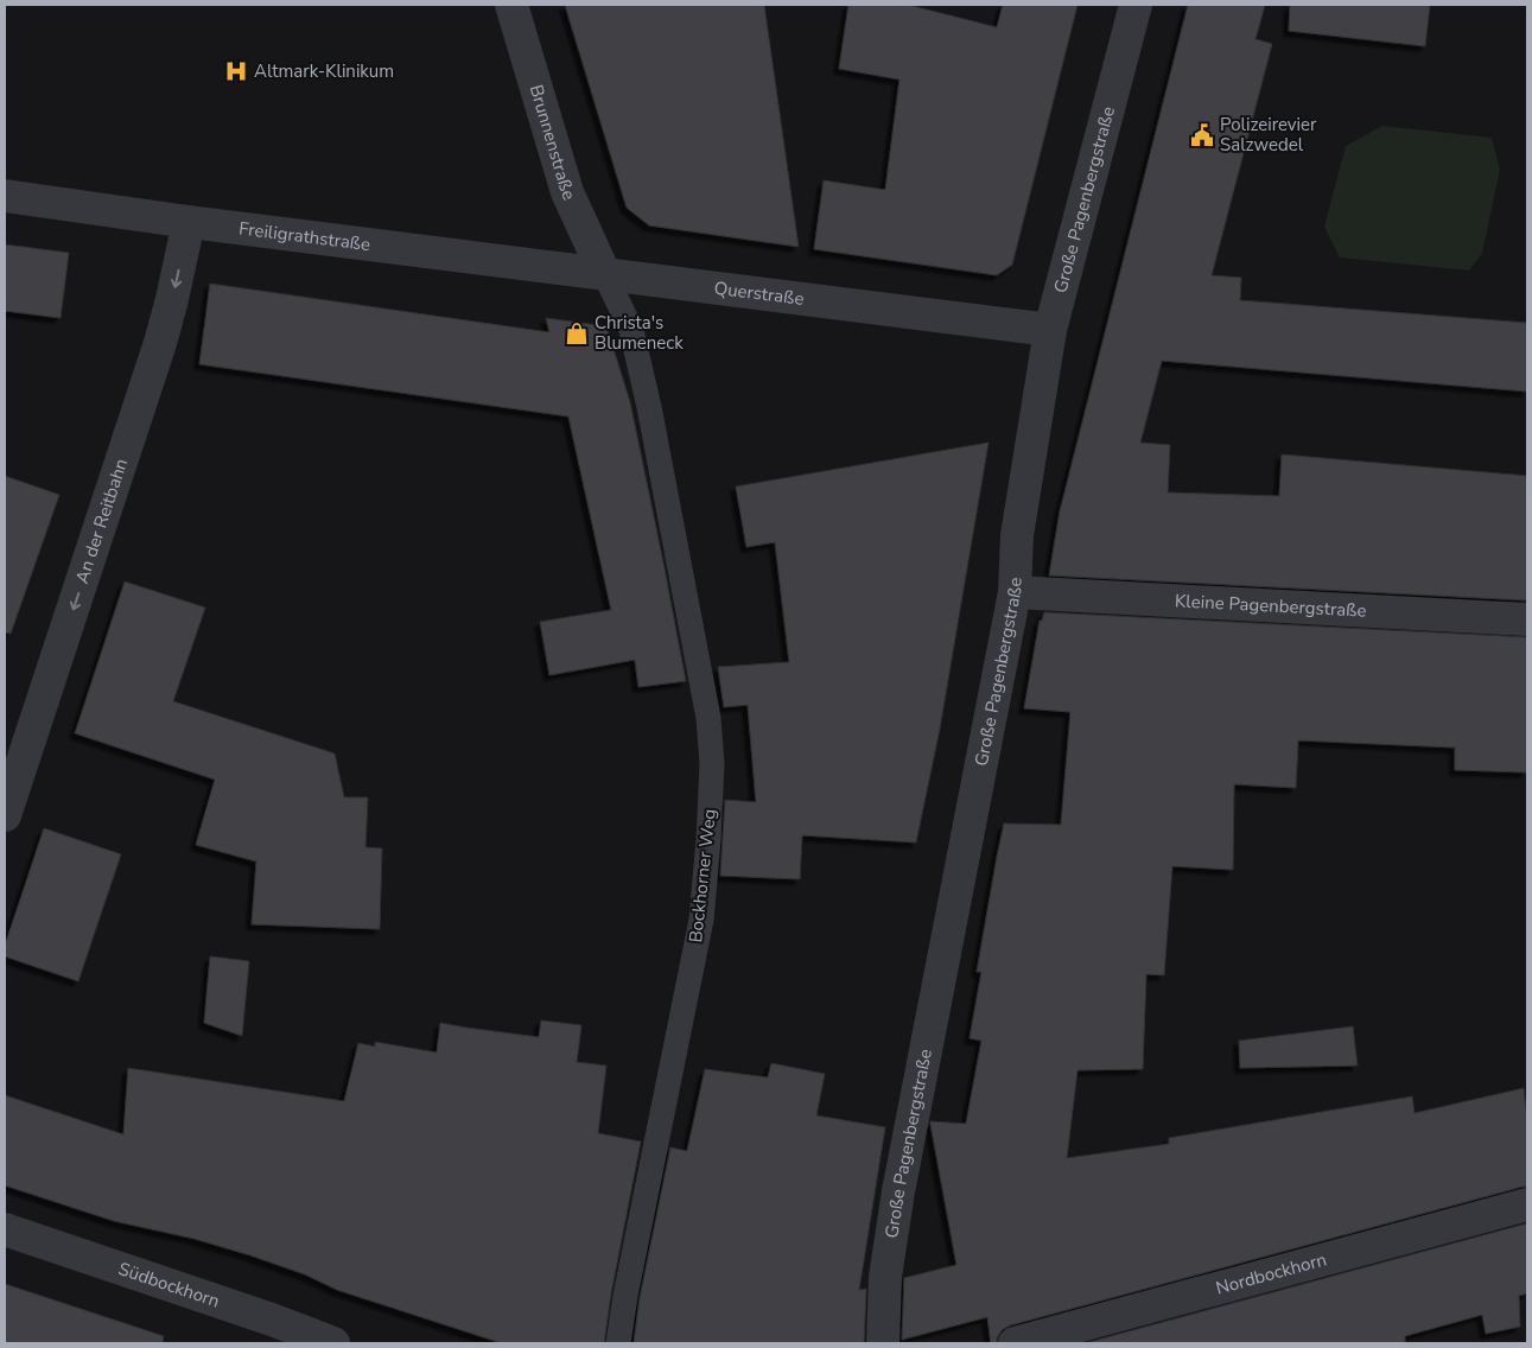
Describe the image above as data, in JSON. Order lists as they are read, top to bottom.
{
  "streets": {
    "street": [
      "Brunnenstraße",
      "Große Pagenbergstraße",
      "Freiligrathstraße",
      "Querstraße",
      "An der Reitbahn",
      "Kleine Pagenbergstraße",
      "Nordbockhorn",
      "Südbockhorn"
    ],
    "lane": ["Bockhorner Weg"]
  },
  "crossings": [
    ["Brunnenstraße", "Freiligrathstraße"],
    ["Brunnenstraße", "Querstraße"],
    ["Brunnenstraße", "Bockhorner Weg"],
    ["Große Pagenbergstraße", "Querstraße"],
    ["Große Pagenbergstraße", "Kleine Pagenbergstraße"],
    ["Freiligrathstraße", "Querstraße"],
    ["Freiligrathstraße", "An der Reitbahn"],
    ["Freiligrathstraße", "Bockhorner Weg"],
    ["Querstraße", "Bockhorner Weg"]
  ],
  "one_way": ["An der Reitbahn"],
  "places": {
    "hospital": ["Altmark-Klinikum"],
    "public building": ["Polizeirevier Salzwedel"],
    "shop": ["Christa's Blumeneck"]
  }
}
